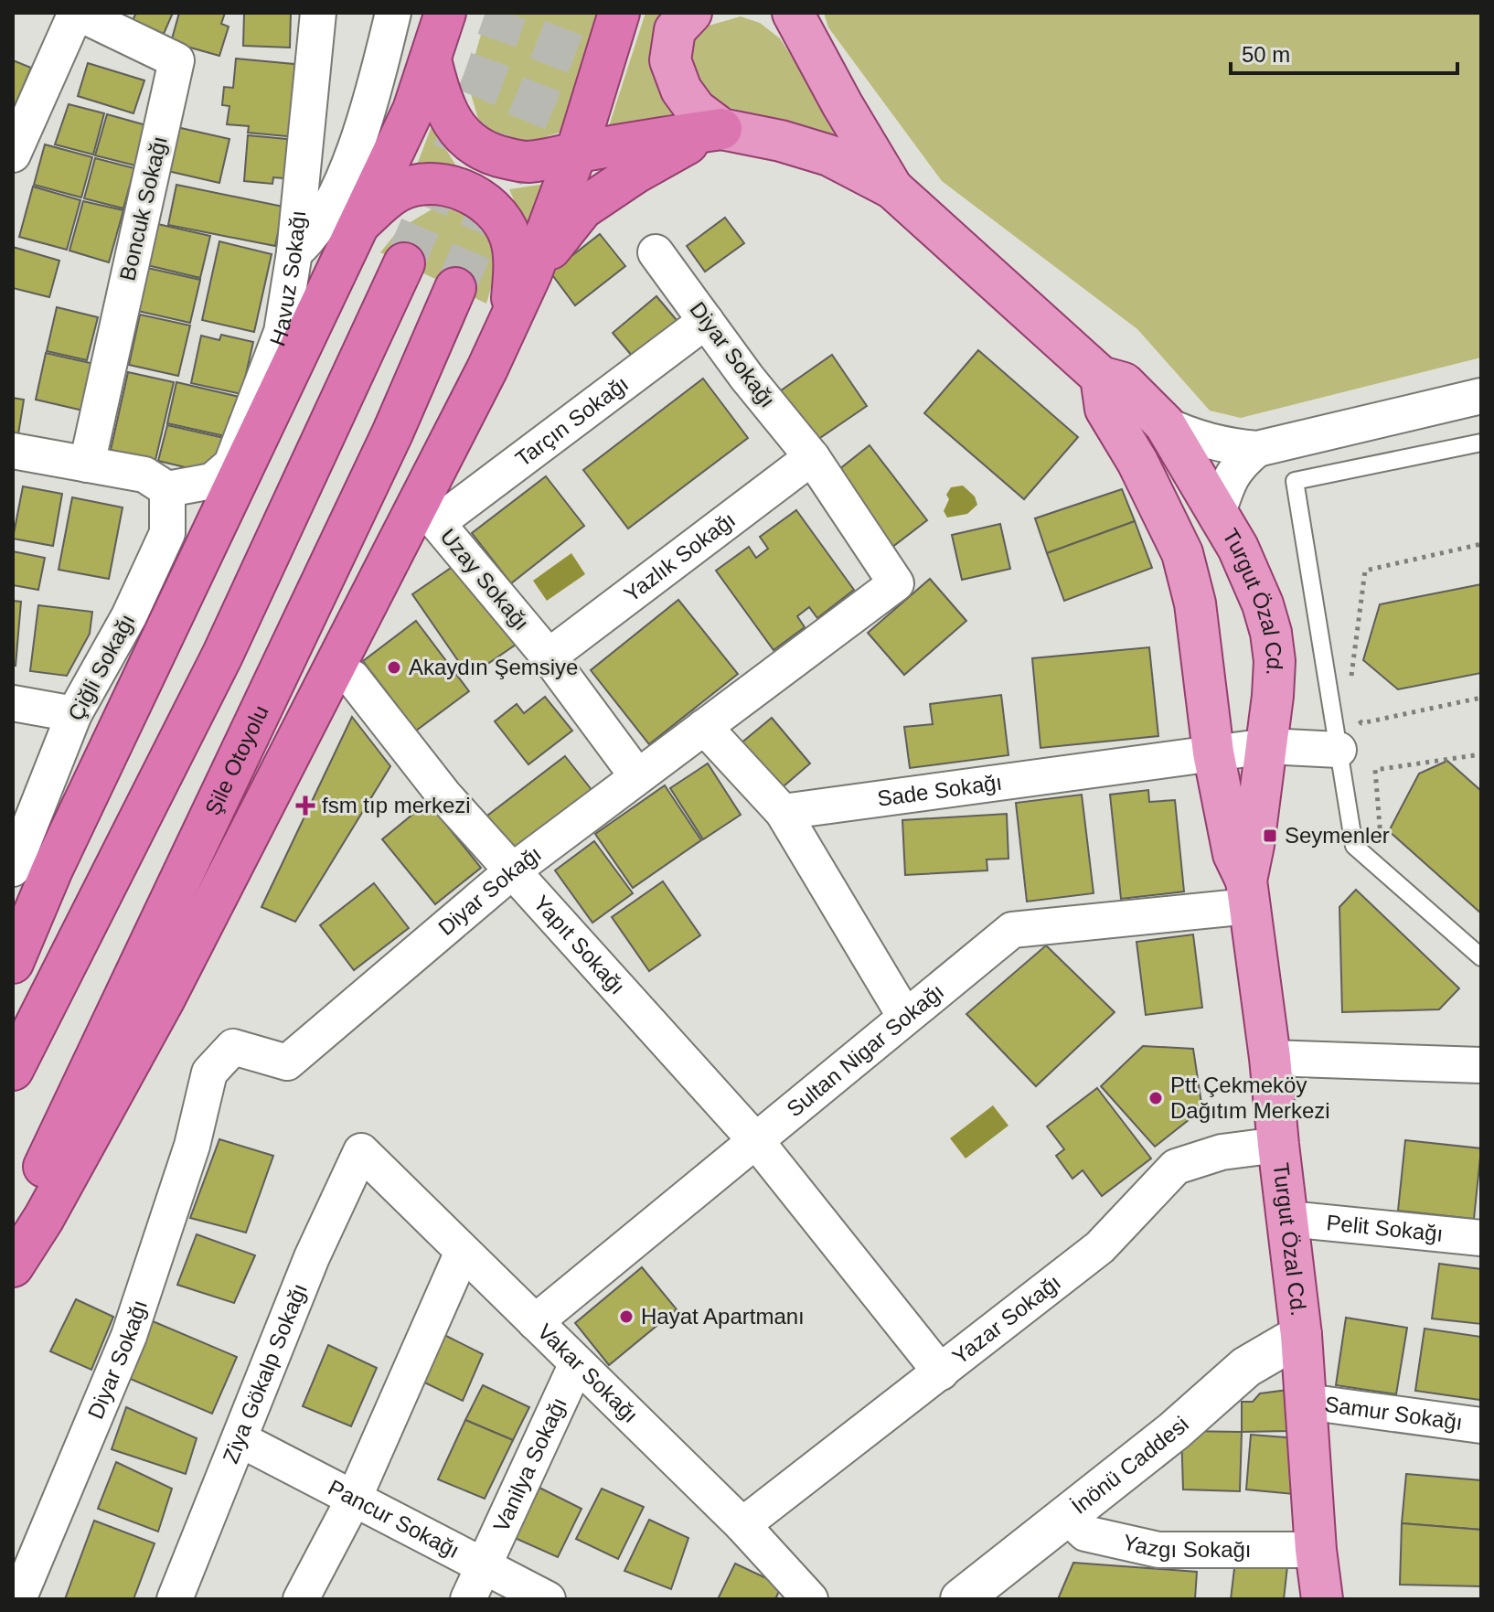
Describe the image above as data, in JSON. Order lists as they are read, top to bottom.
{
  "streets": {
    "highway": ["Şile Otoyolu"],
    "main road": ["Turgut Özal Cd."],
    "street": [
      "Boncuk Sokağı",
      "Havuz Sokağı",
      "Diyar Sokağı",
      "Tarçın Sokağı",
      "Yazlık Sokağı",
      "Uzay Sokağı",
      "Çiğli Sokağı",
      "Sade Sokağı",
      "Yapıt Sokağı",
      "Sultan Nigar Sokağı",
      "Pelit Sokağı",
      "Yazar Sokağı",
      "Vakar Sokağı",
      "Ziya Gökalp Sokağı",
      "Samur Sokağı",
      "Vanilya Sokağı",
      "İnönü Caddesi",
      "Pancur Sokağı",
      "Yazgı Sokağı"
    ]
  },
  "crossings": [
    ["Havuz Sokağı", "Çiğli Sokağı"],
    ["Diyar Sokağı", "Tarçın Sokağı"],
    ["Diyar Sokağı", "Yazlık Sokağı"],
    ["Diyar Sokağı", "Uzay Sokağı"],
    ["Diyar Sokağı", "Yapıt Sokağı"],
    ["Tarçın Sokağı", "Uzay Sokağı"],
    ["Yazlık Sokağı", "Uzay Sokağı"],
    ["Turgut Özal Cd.", "Sade Sokağı"],
    ["Turgut Özal Cd.", "Sultan Nigar Sokağı"],
    ["Turgut Özal Cd.", "Pelit Sokağı"],
    ["Turgut Özal Cd.", "Yazar Sokağı"],
    ["Turgut Özal Cd.", "Samur Sokağı"],
    ["Turgut Özal Cd.", "İnönü Caddesi"],
    ["Turgut Özal Cd.", "Yazgı Sokağı"],
    ["Yapıt Sokağı", "Sultan Nigar Sokağı"],
    ["Yapıt Sokağı", "Yazar Sokağı"],
    ["Sultan Nigar Sokağı", "Vakar Sokağı"],
    ["Yazar Sokağı", "Vakar Sokağı"],
    ["Vakar Sokağı", "Ziya Gökalp Sokağı"],
    ["Vakar Sokağı", "Vanilya Sokağı"],
    ["Ziya Gökalp Sokağı", "Pancur Sokağı"],
    ["Vanilya Sokağı", "Pancur Sokağı"],
    ["İnönü Caddesi", "Yazgı Sokağı"]
  ],
  "places": {
    "other": ["Akaydın Şemsiye", "Ptt Çekmeköy Dağıtım Merkezi", "Hayat Apartmanı"],
    "health": ["fsm tıp merkezi"],
    "transit": ["Seymenler"]
  },
  "scale_bar": "50 m"
}
